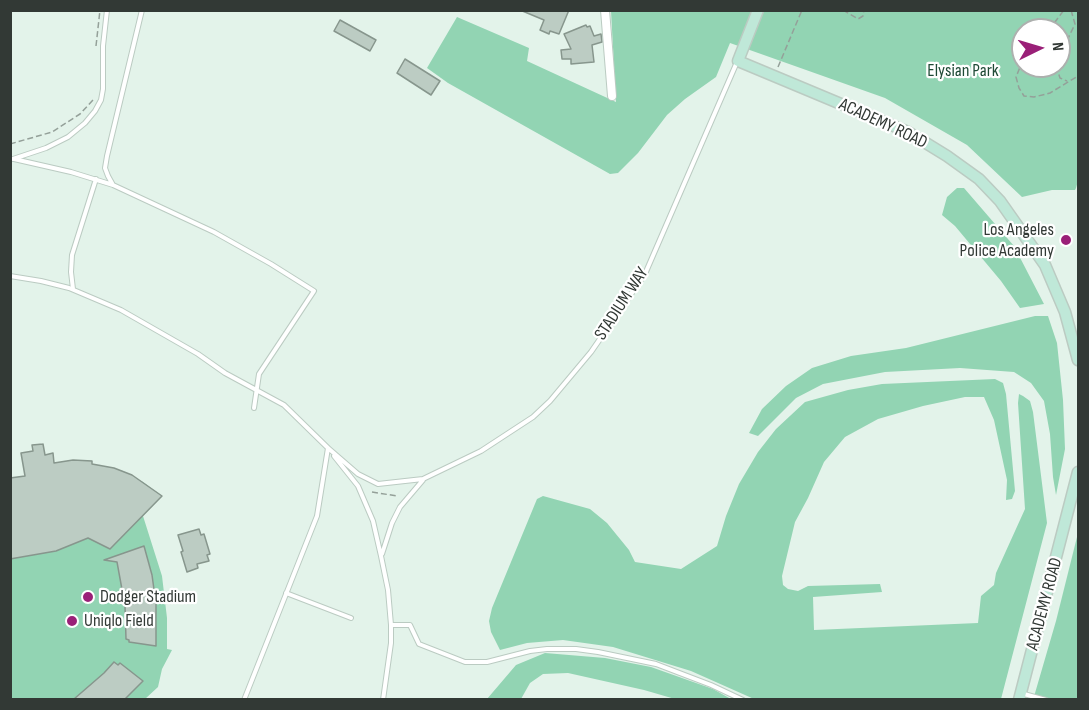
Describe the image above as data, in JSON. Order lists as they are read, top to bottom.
{
  "streets": {
    "main road": ["ACADEMY ROAD"],
    "lane": ["STADIUM WAY"]
  },
  "crossings": [
    ["ACADEMY ROAD", "STADIUM WAY"]
  ],
  "parks": ["Elysian Park"],
  "places": ["Los Angeles Police Academy", "Dodger Stadium", "Uniqlo Field"],
  "north": "right"
}
